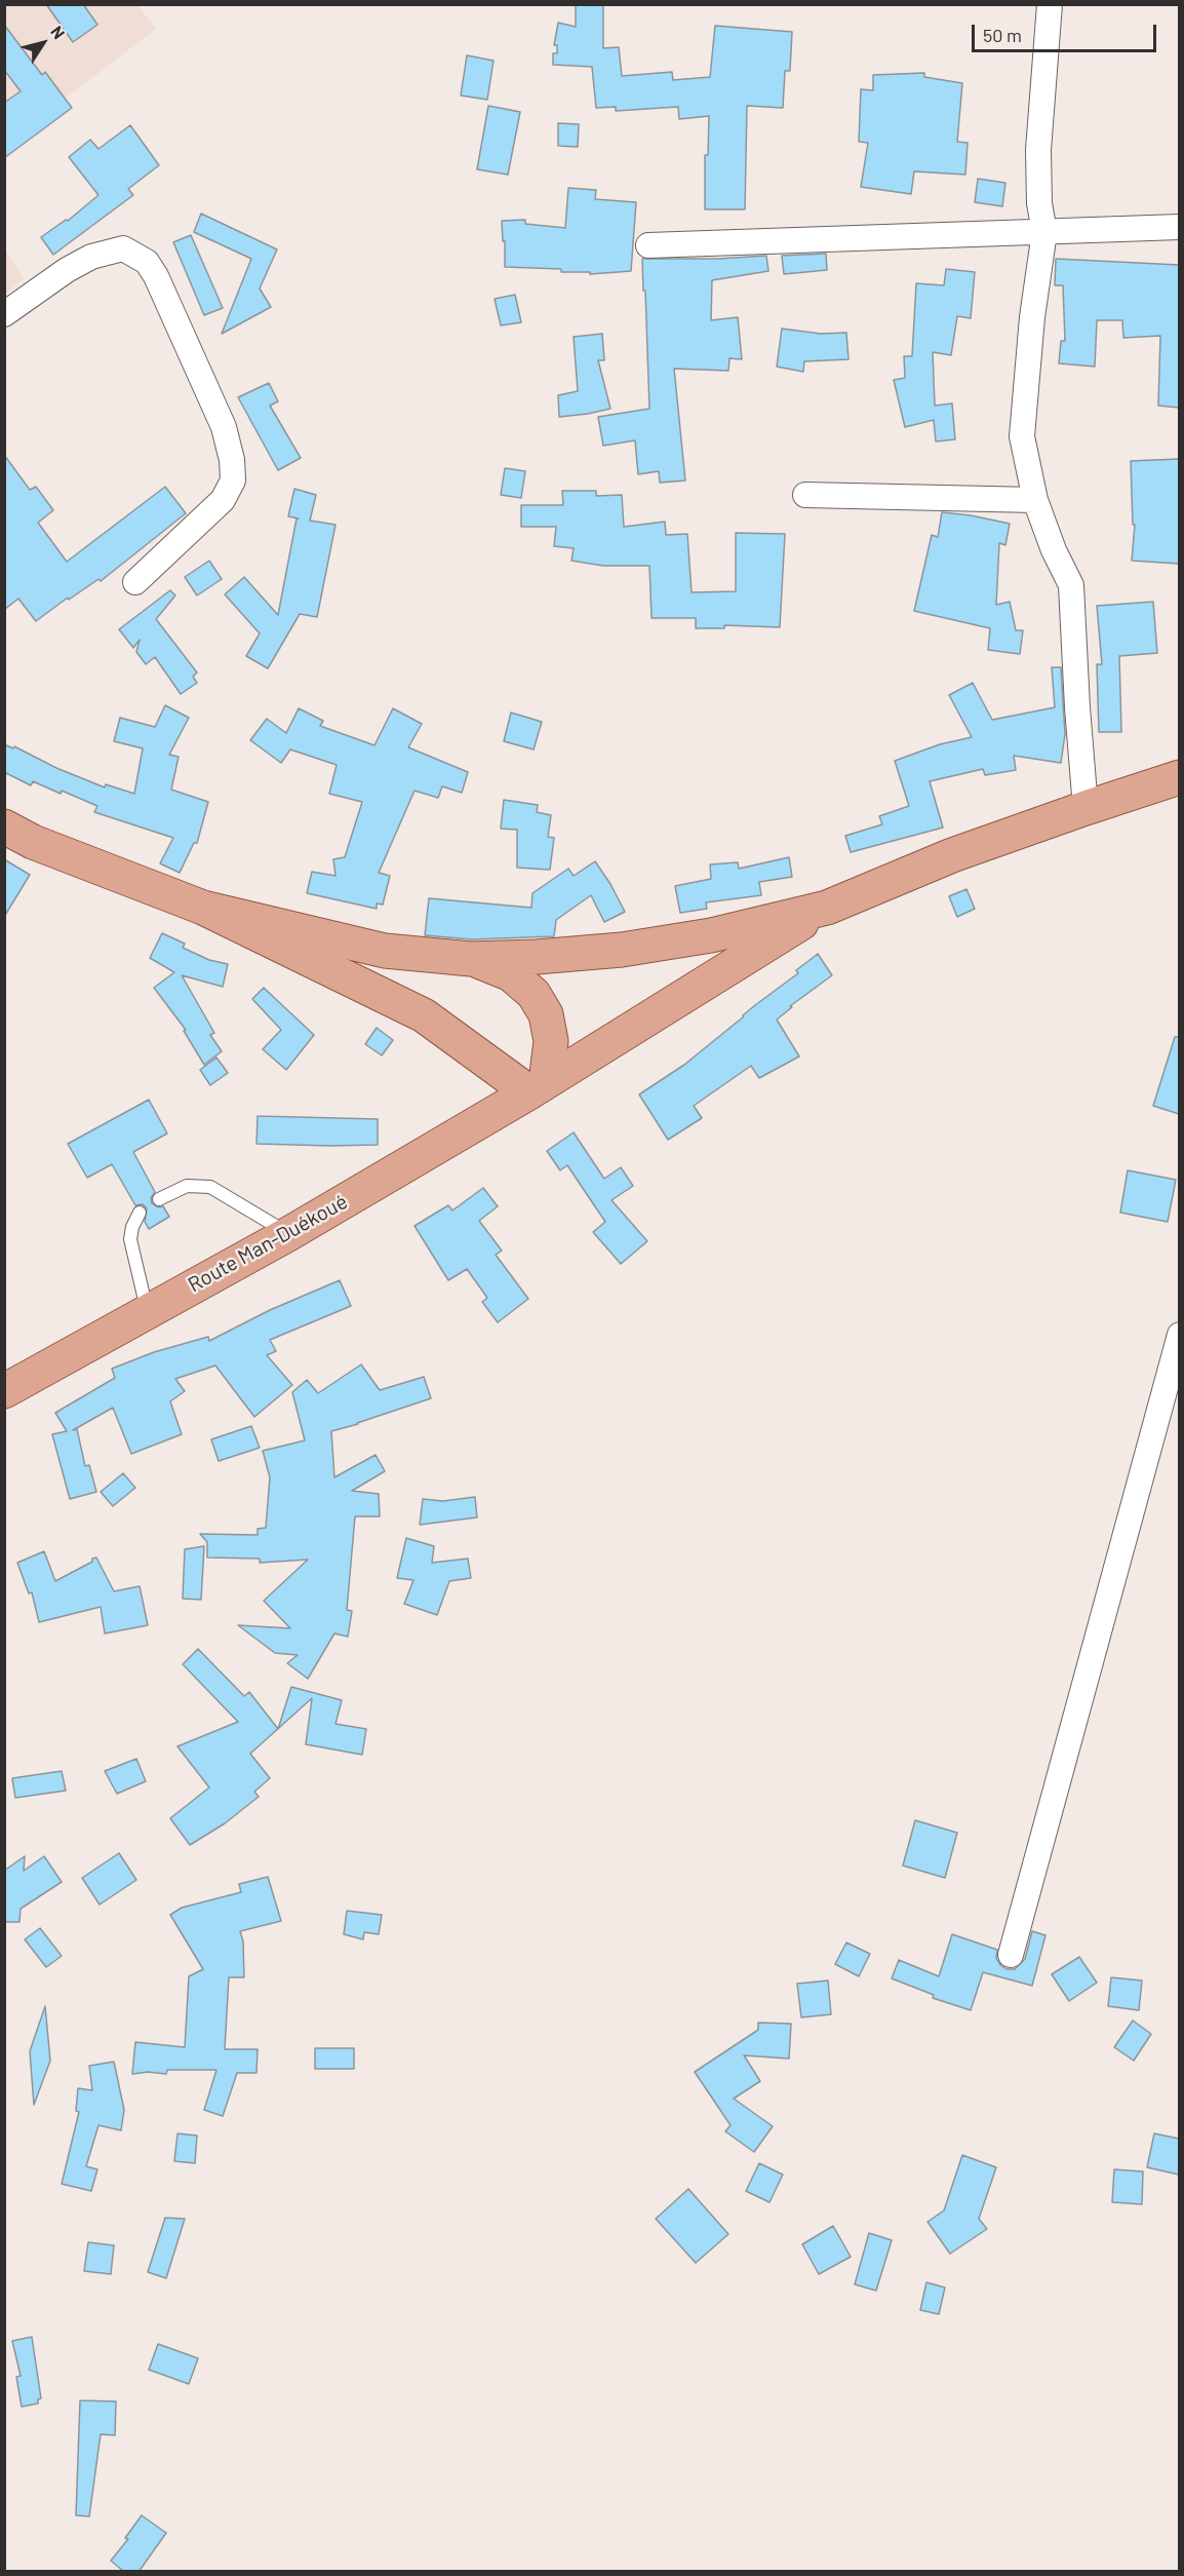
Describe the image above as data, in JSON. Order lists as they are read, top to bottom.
{
  "streets": {
    "main road": ["Route Man-Duékoué"]
  },
  "scale_bar": "50 m",
  "north": "top right"
}
